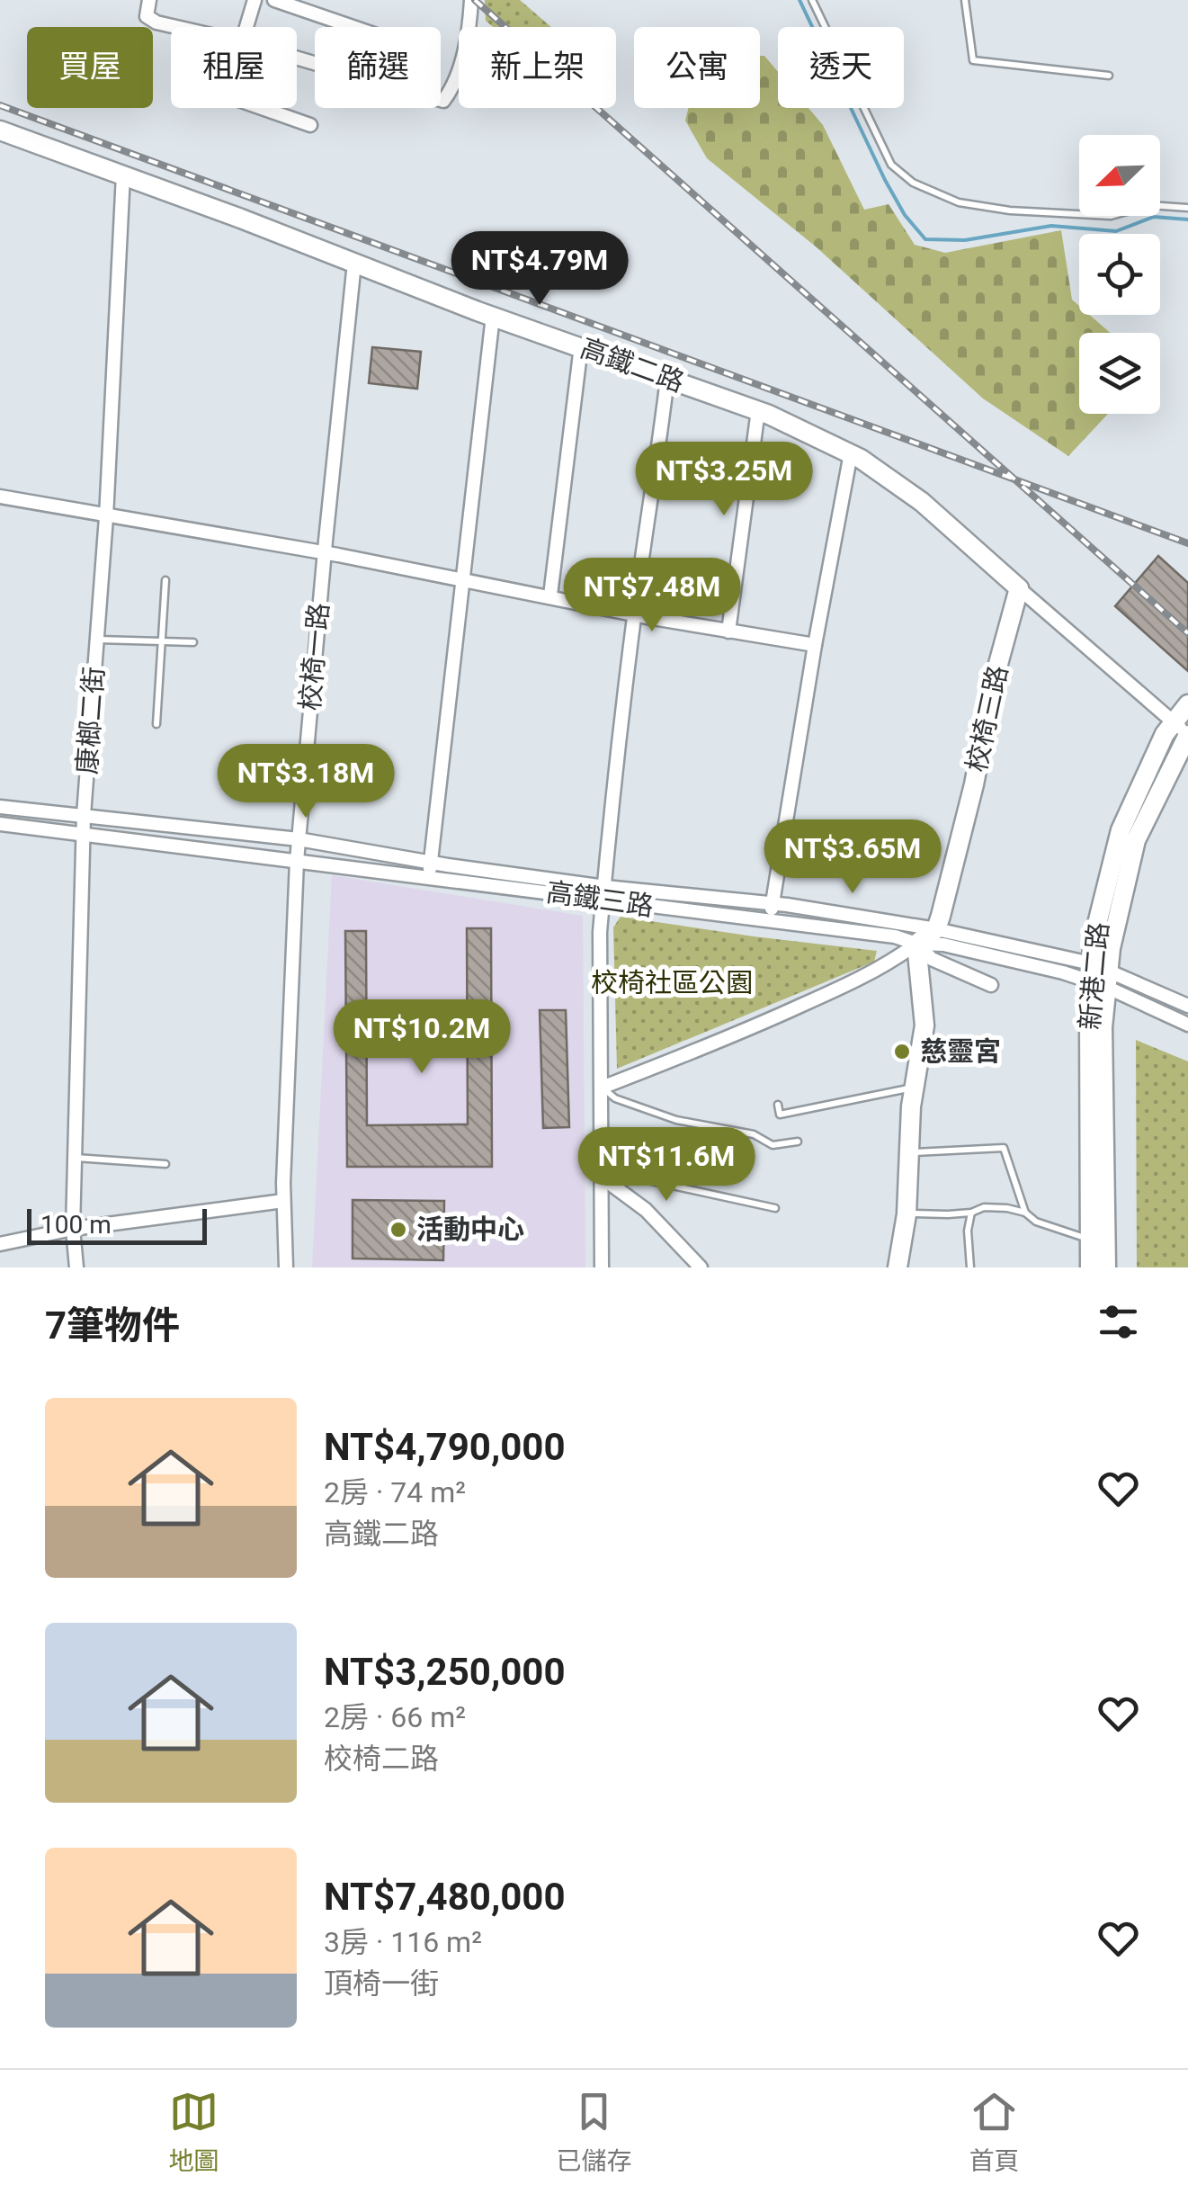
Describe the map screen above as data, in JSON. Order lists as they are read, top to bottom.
{
  "streets": {
    "street": [
      "高鐵二路",
      "校椅一路",
      "校椅三路",
      "康榔二街",
      "高鐵三路",
      "新港二路"
    ]
  },
  "crossings": [
    ["高鐵二路", "校椅一路"],
    ["高鐵二路", "校椅三路"],
    ["高鐵二路", "康榔二街"],
    ["高鐵二路", "新港二路"],
    ["校椅一路", "高鐵三路"],
    ["校椅三路", "高鐵三路"],
    ["康榔二街", "高鐵三路"],
    ["高鐵三路", "新港二路"]
  ],
  "parks": ["校椅社區公園"],
  "places": ["慈靈宮", "活動中心"],
  "scale_bar": "100 m",
  "north": "bottom left",
  "page": {
    "chip": [
      "買屋",
      "租屋",
      "篩選",
      "新上架",
      "公寓",
      "透天"
    ],
    "price": [
      "NT$4.79M",
      "NT$3.25M",
      "NT$7.48M",
      "NT$3.18M",
      "NT$3.65M",
      "NT$10.2M",
      "NT$11.6M"
    ],
    "scale": "100 m",
    "heading": "7筆物件",
    "list": [
      {
        "name": "NT$4,790,000",
        "note": "2房 · 74 m² · 高鐵二路"
      },
      {
        "name": "NT$3,250,000",
        "note": "2房 · 66 m² · 校椅二路"
      },
      {
        "name": "NT$7,480,000",
        "note": "3房 · 116 m² · 頂椅一街"
      }
    ],
    "tabs": ["地圖", "已儲存", "首頁"]
  }
}
